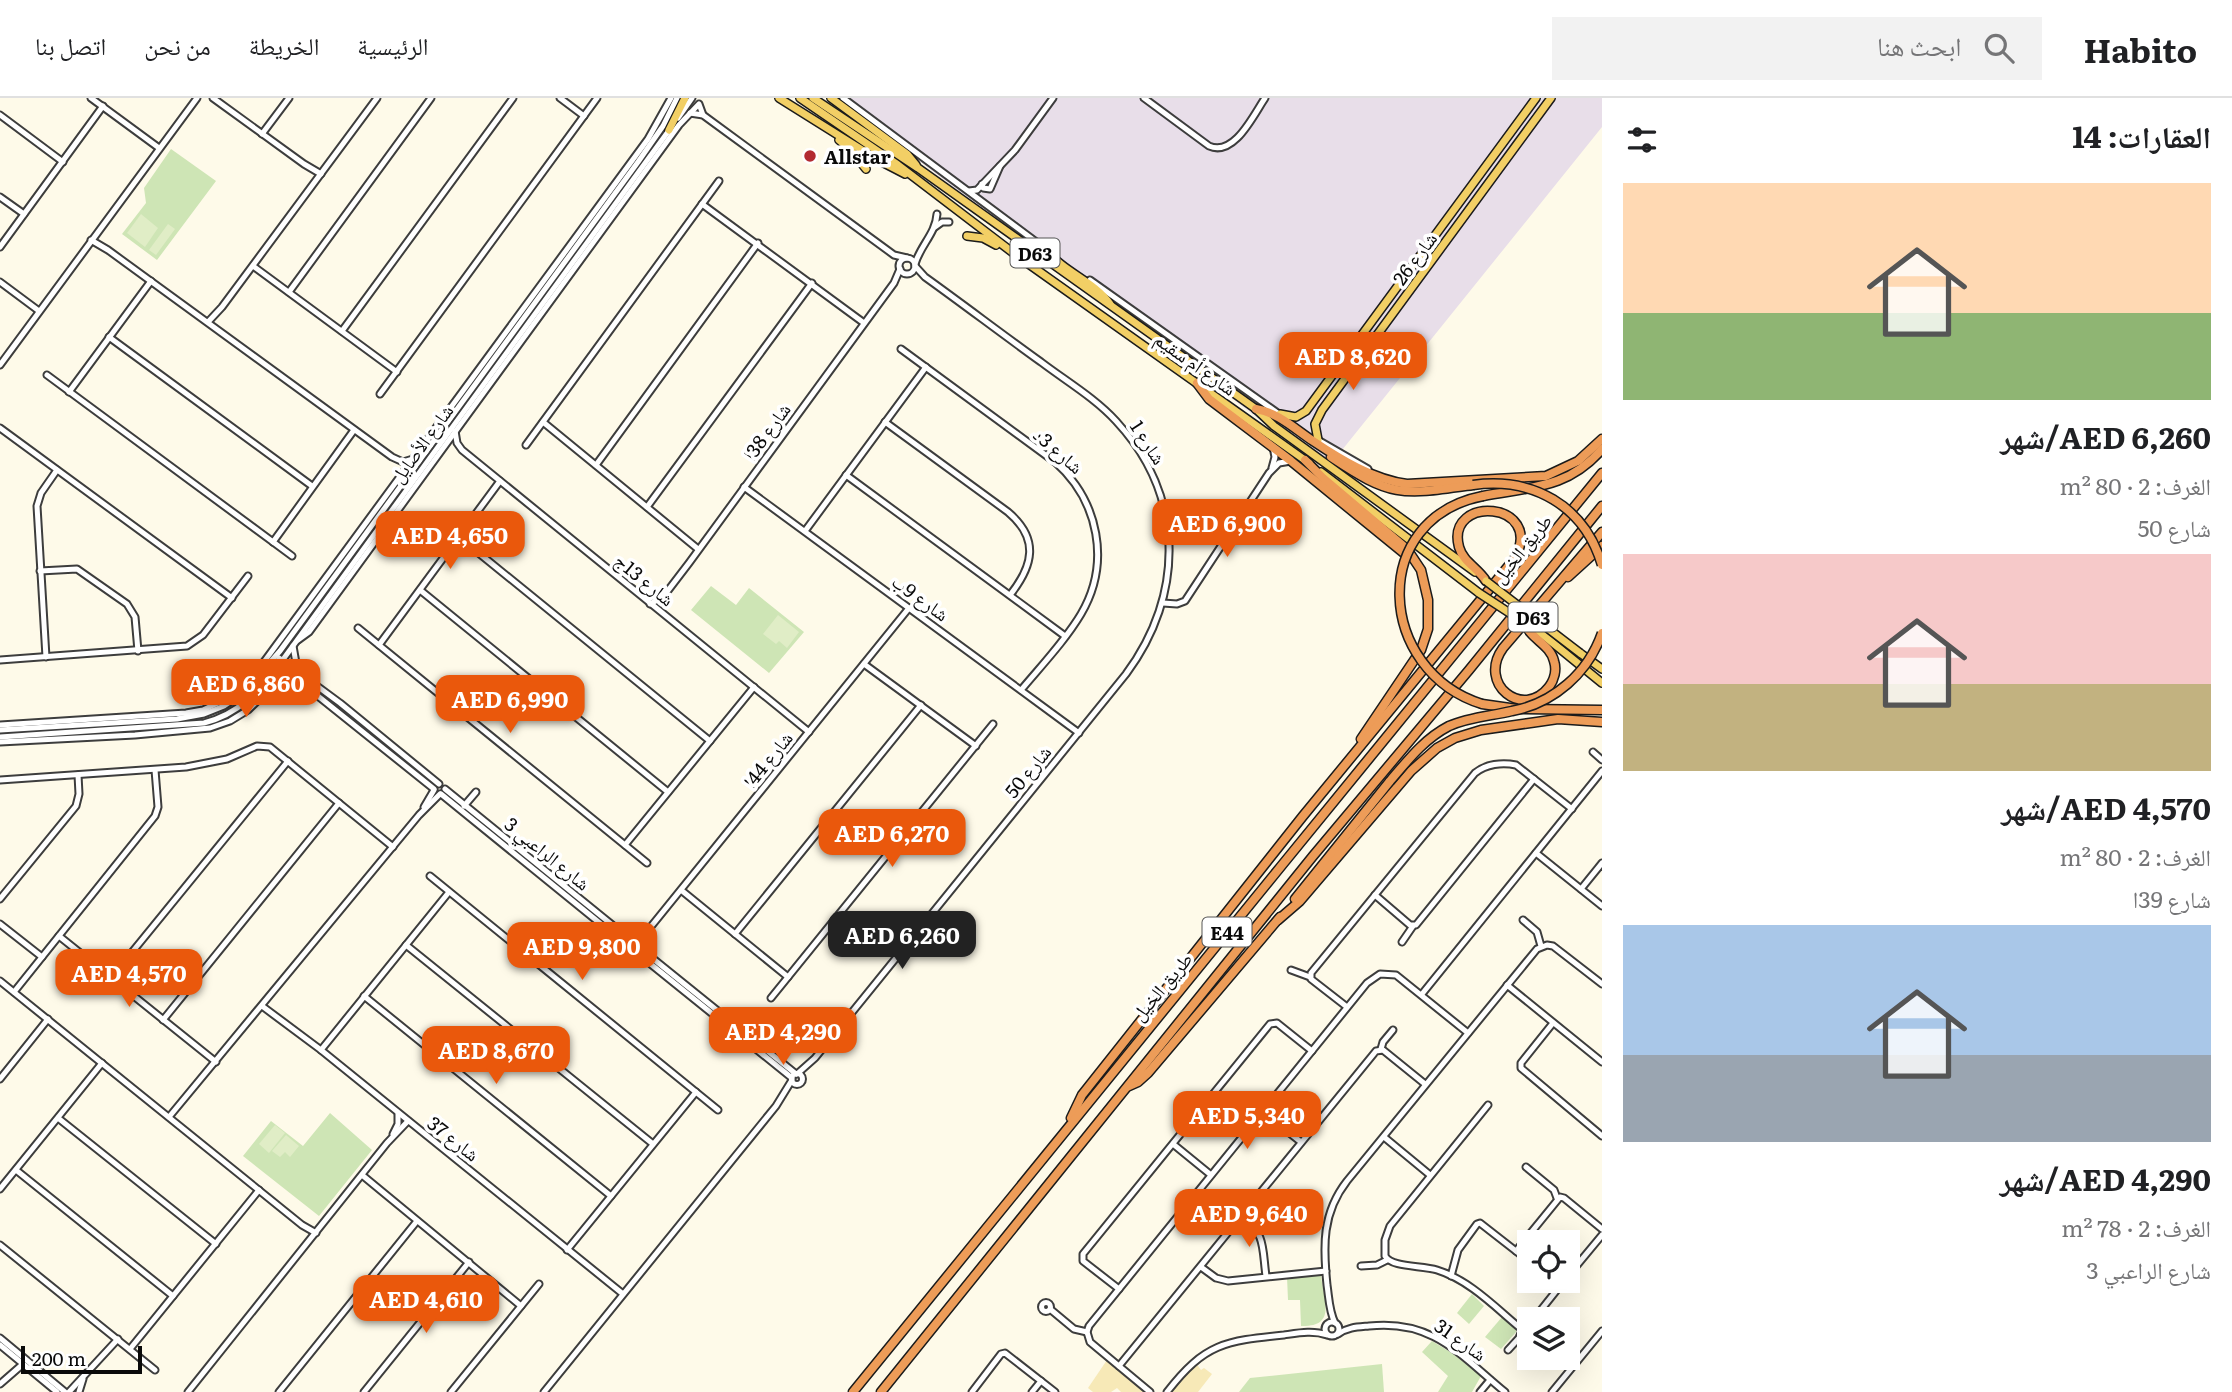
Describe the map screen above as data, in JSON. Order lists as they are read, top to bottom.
{
  "streets": {
    "highway": ["طريق الخيل", "E44"],
    "main road": ["D63", "شارع 26", "شارع أم سقيم"],
    "street": [
      "شارع 38ا",
      "شارع 1",
      "شارع الأصايل",
      "شارع 3د",
      "شارع 13ج",
      "شارع 9ب",
      "شارع 44ا",
      "شارع 50",
      "شارع الراعبي 3",
      "شارع 37",
      "شارع 31"
    ]
  },
  "crossings": [
    ["شارع 38ا", "شارع 1"],
    ["شارع 38ا", "شارع 13ج"],
    ["شارع 38ا", "شارع 9ب"],
    ["شارع 1", "شارع 9ب"],
    ["شارع 1", "شارع 50"],
    ["شارع 3د", "شارع 9ب"],
    ["شارع 13ج", "شارع 44ا"],
    ["شارع 9ب", "شارع 44ا"],
    ["شارع 9ب", "شارع 50"],
    ["شارع 44ا", "شارع الراعبي 3"],
    ["شارع 50", "شارع الراعبي 3"],
    ["شارع 50", "شارع 37"]
  ],
  "places": ["Allstar"],
  "scale_bar": "200 m",
  "page": {
    "header": "Habito",
    "search": "ابحث هنا",
    "nav": [
      "الرئيسية",
      "الخريطة",
      "من نحن",
      "اتصل بنا"
    ],
    "heading": "العقارات: 14",
    "list": [
      {
        "name": "AED 6,260/شهر",
        "note": "الغرف: 2 · 80 m² · شارع 50"
      },
      {
        "name": "AED 4,570/شهر",
        "note": "الغرف: 2 · 80 m² · شارع 39ا"
      },
      {
        "name": "AED 4,290/شهر",
        "note": "الغرف: 2 · 78 m² · شارع الراعبي 3"
      }
    ],
    "price": [
      "AED 8,620",
      "AED 6,900",
      "AED 4,650",
      "AED 6,860",
      "AED 6,990",
      "AED 6,270",
      "AED 6,260",
      "AED 9,800",
      "AED 4,570",
      "AED 4,290",
      "AED 8,670",
      "AED 5,340",
      "AED 9,640",
      "AED 4,610"
    ],
    "scale": "200 m"
  }
}
